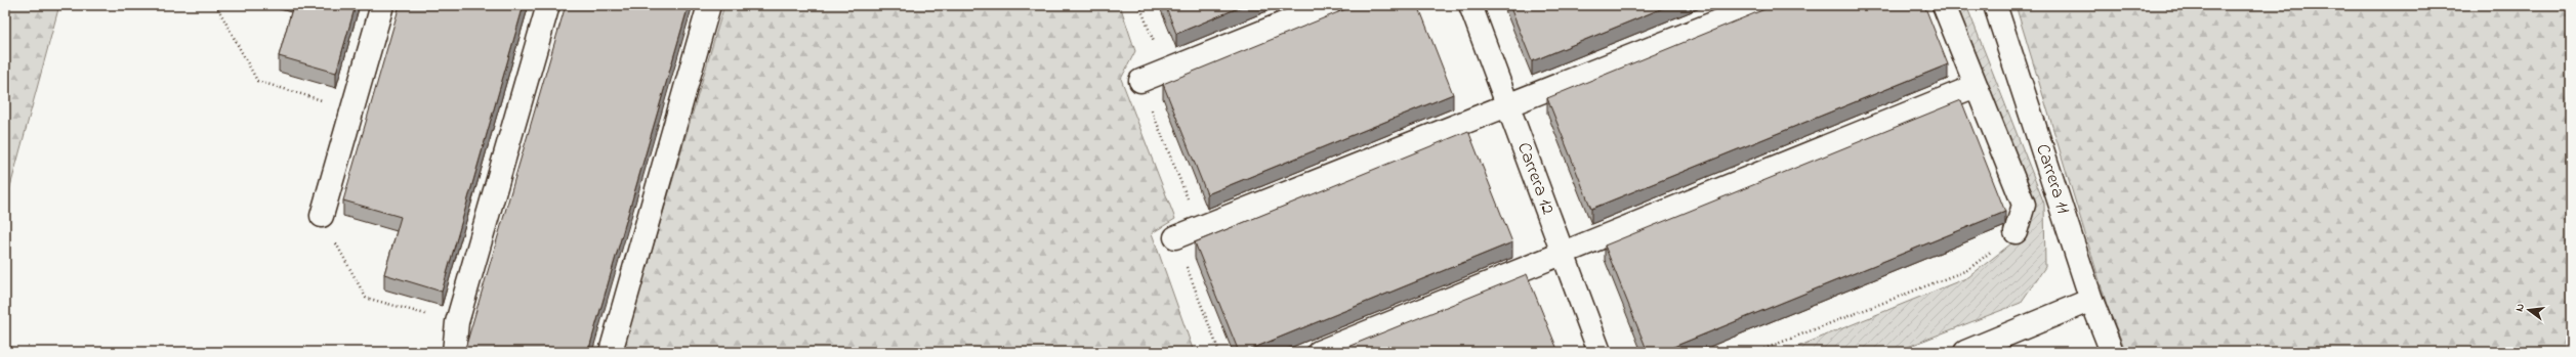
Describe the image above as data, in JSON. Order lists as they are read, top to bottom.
{
  "streets": {
    "street": ["Carrera 12", "Carrera 11"]
  },
  "north": "left"
}
